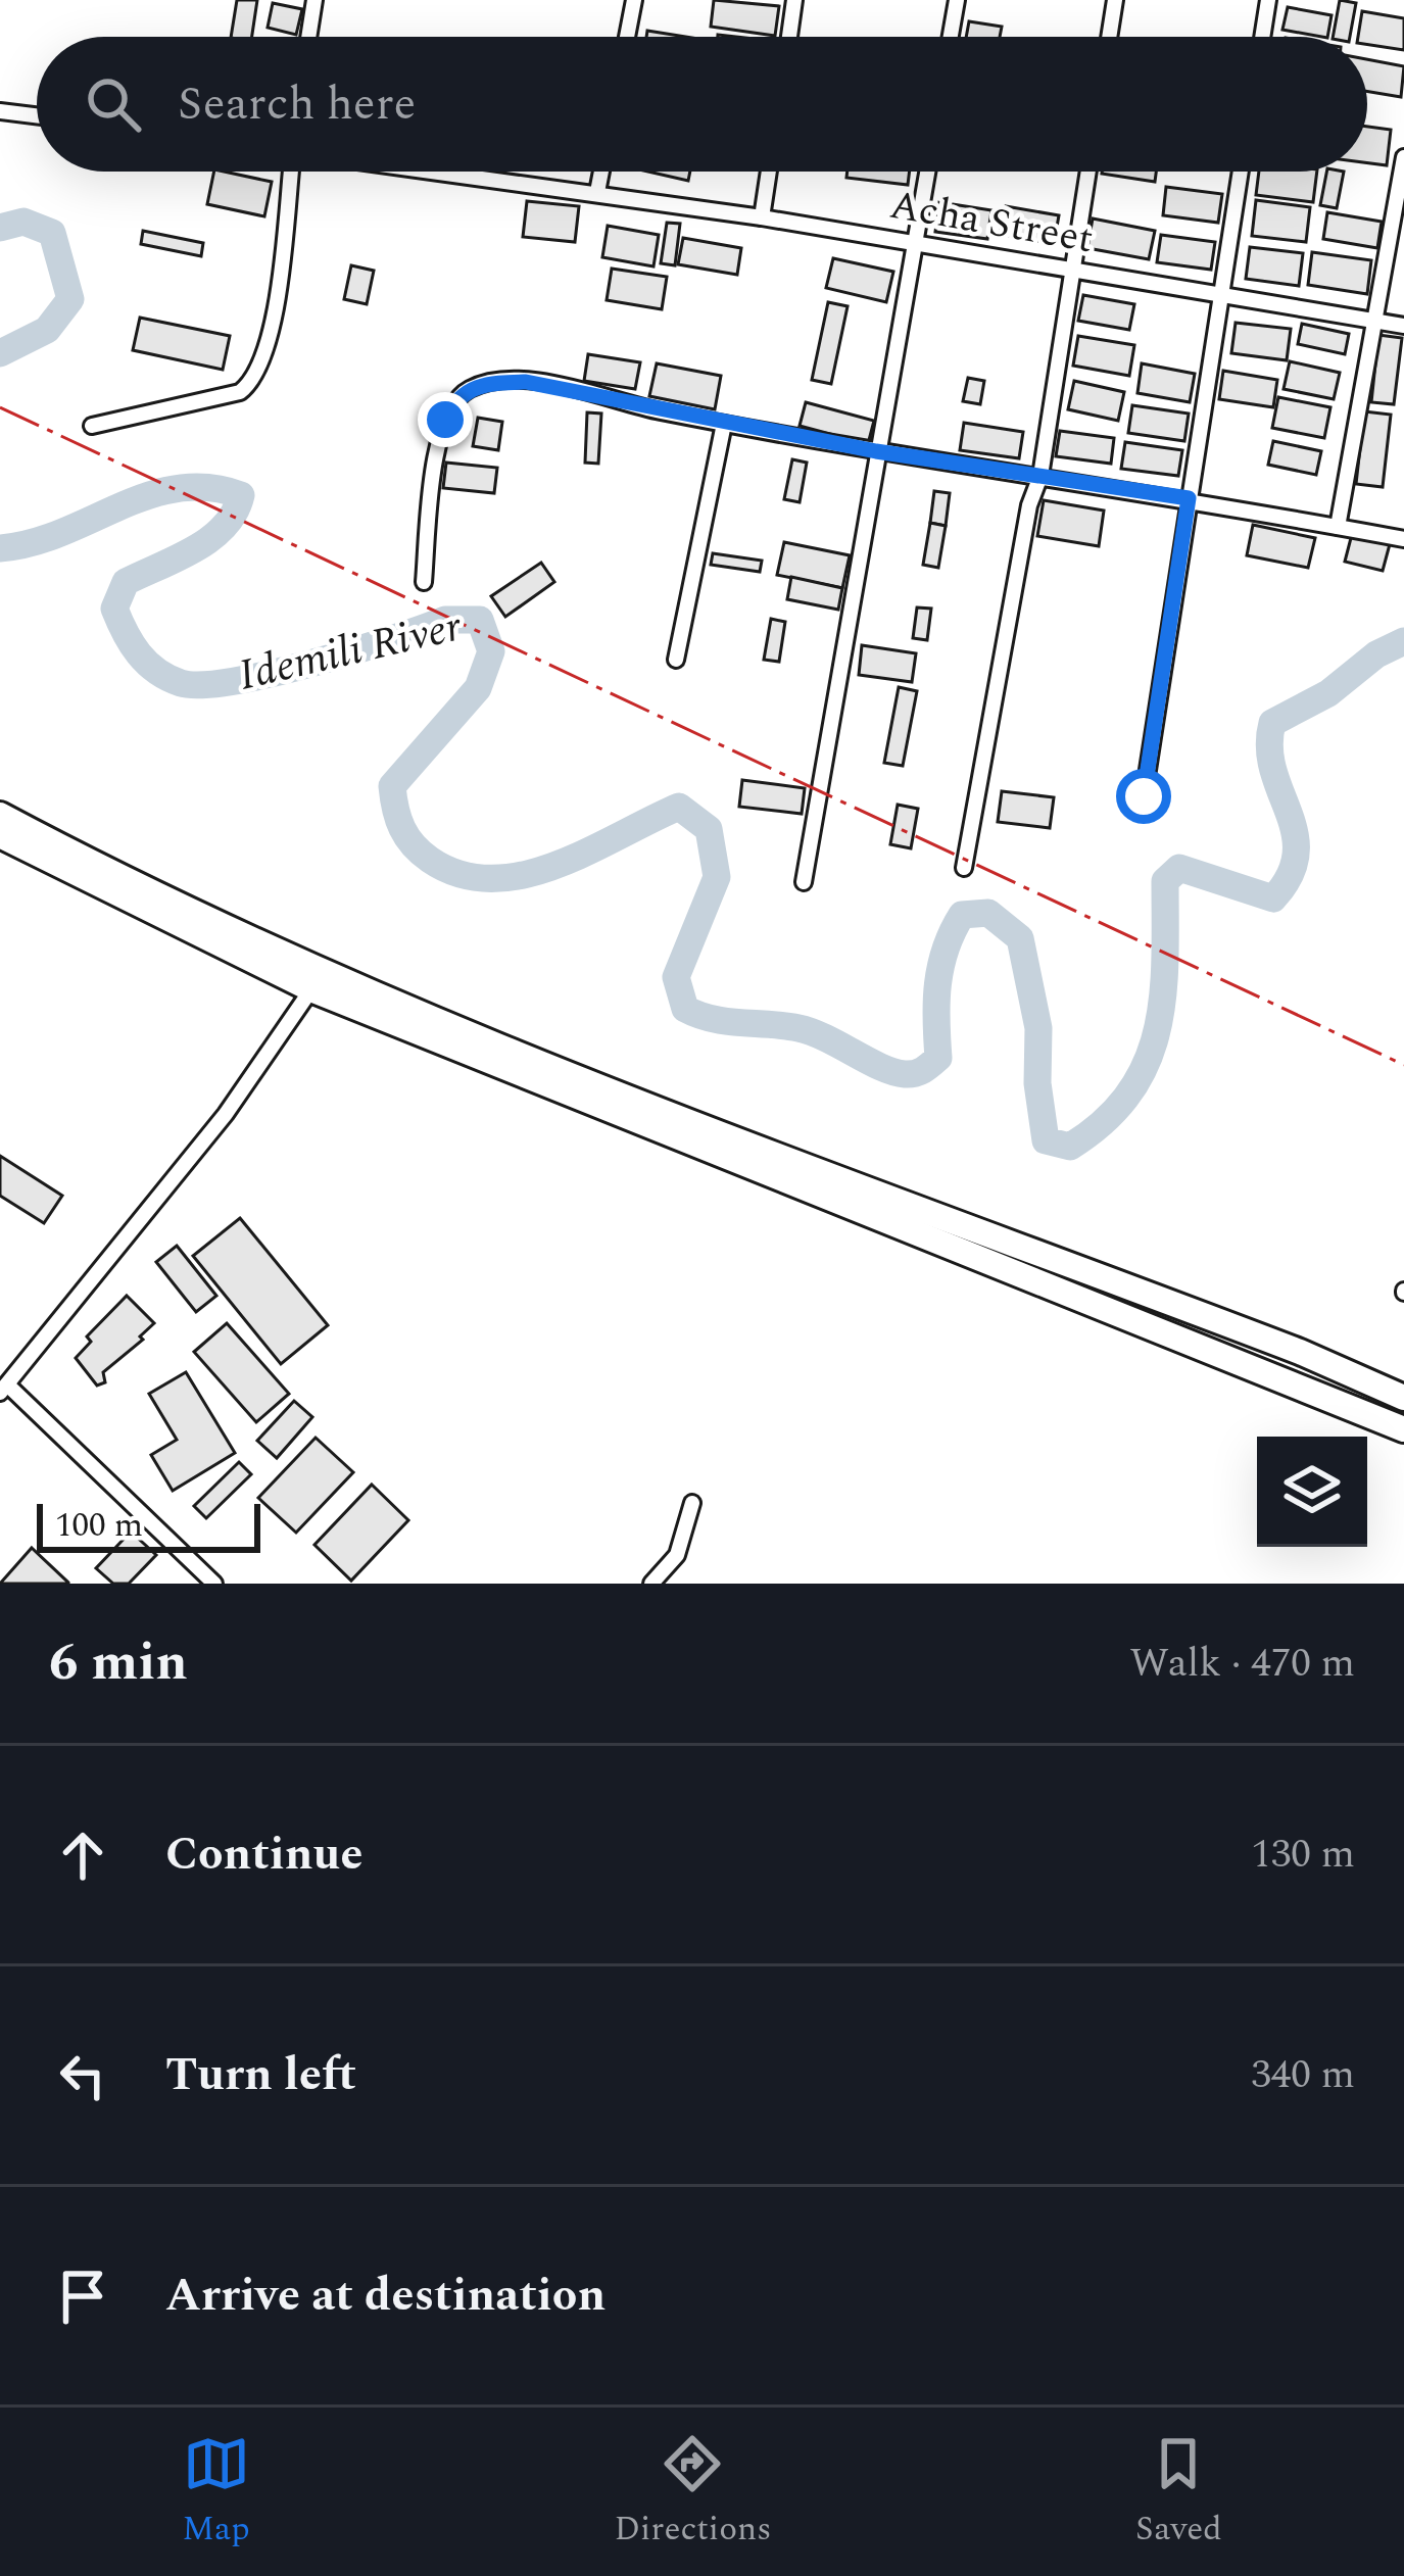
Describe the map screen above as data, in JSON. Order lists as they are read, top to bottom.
{
  "streets": {
    "street": ["Acha Street"]
  },
  "water": ["Idemili River"],
  "scale_bar": "100 m",
  "page": {
    "search": "Search here",
    "scale": "100 m",
    "heading": ["6 min", "Walk · 470 m"],
    "list": [
      ["Continue", "130 m"],
      ["Turn left", "340 m"],
      "Arrive at destination"
    ],
    "nav": ["Map", "Directions", "Saved"]
  }
}
